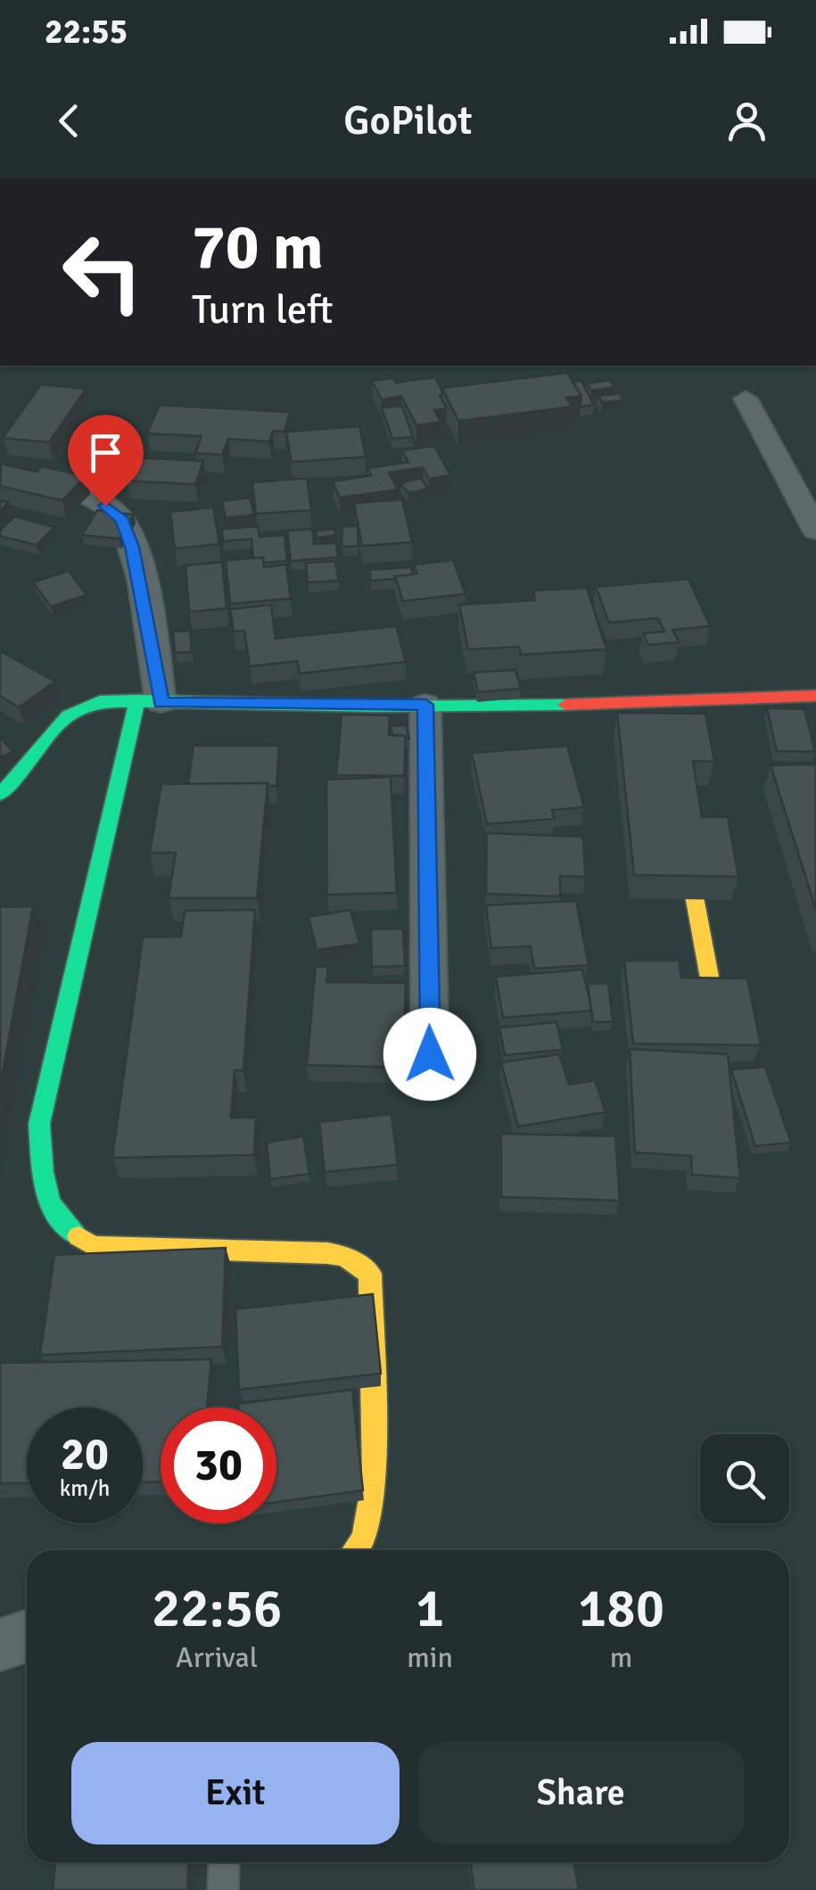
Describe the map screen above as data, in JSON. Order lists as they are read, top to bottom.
{
  "page": {
    "status": "22:55",
    "header": "GoPilot",
    "turn": ["70 m", "Turn left"],
    "speed": "20 km/h",
    "limit": "30",
    "eta": [
      "22:56",
      "Arrival",
      "1",
      "min",
      "180",
      "m"
    ],
    "buttons": ["Exit", "Share"]
  }
}
